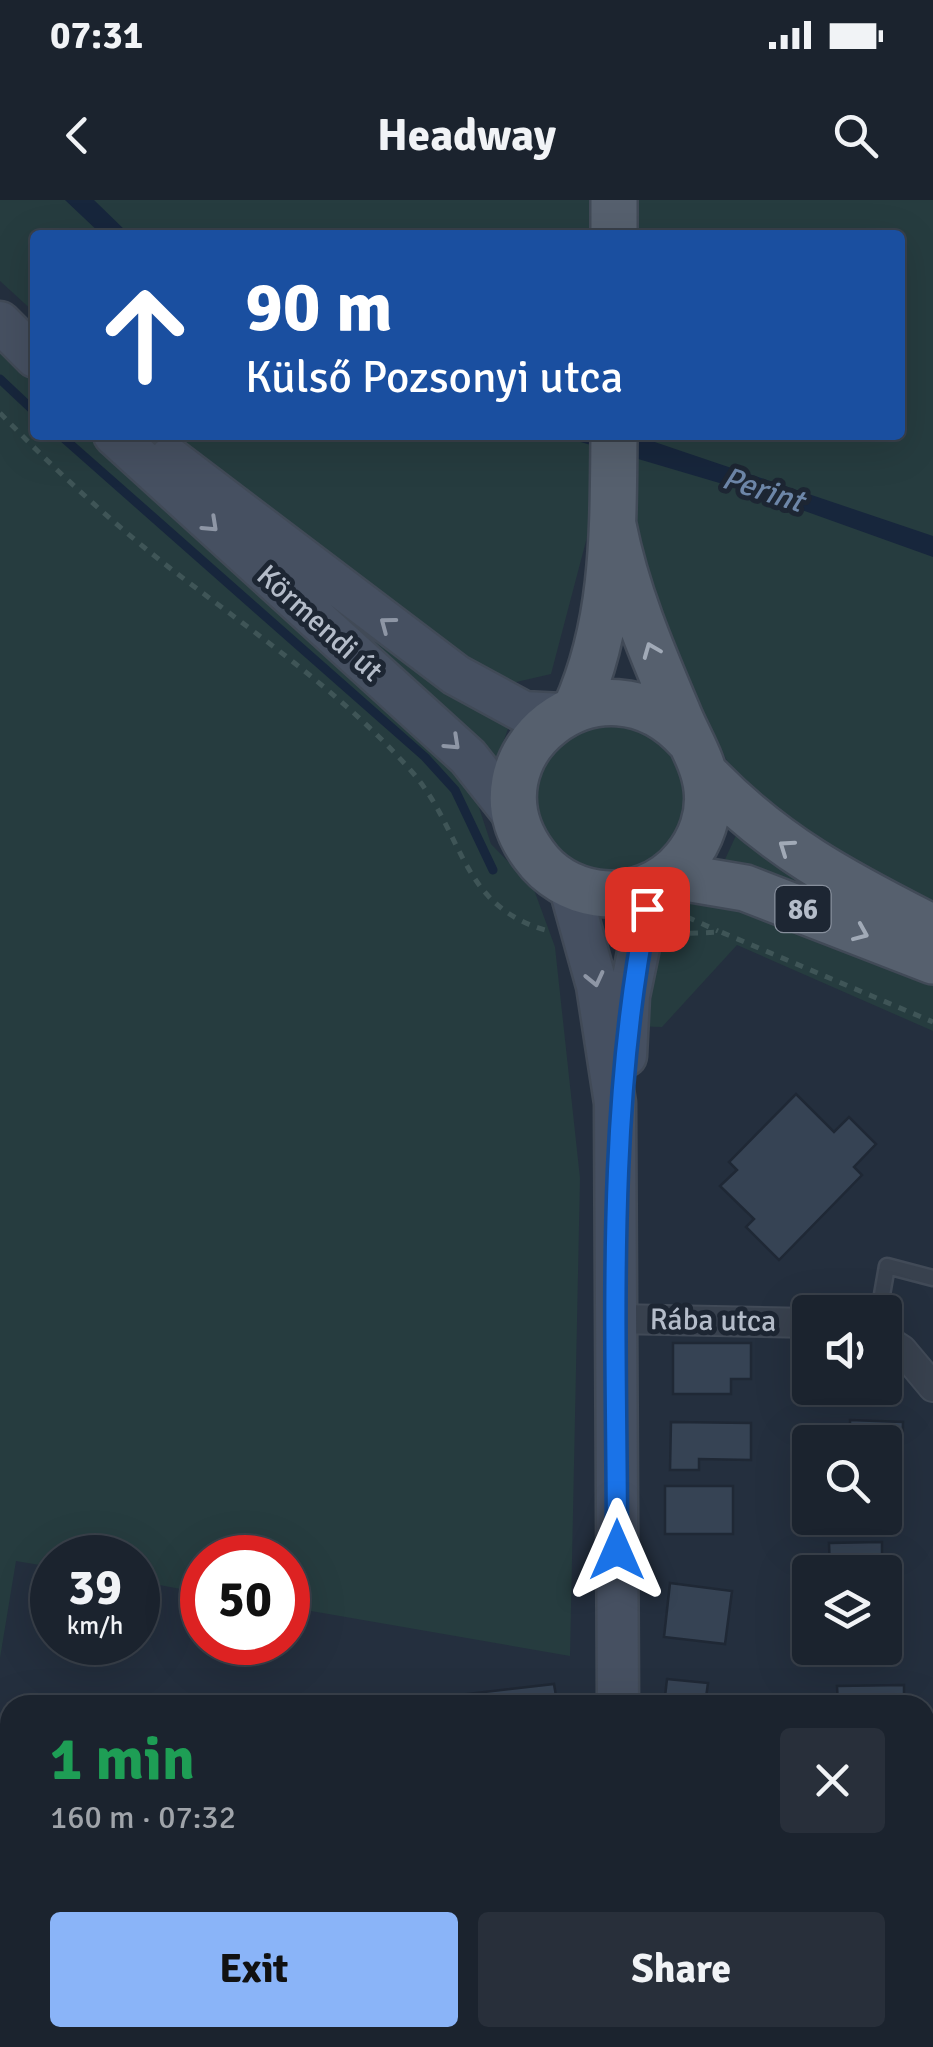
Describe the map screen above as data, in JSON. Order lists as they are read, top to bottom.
{
  "streets": {
    "main road": ["86"],
    "street": ["Körmendi út", "Rába utca"]
  },
  "crossings": [
    ["Körmendi út", "86"]
  ],
  "water": ["Perint"],
  "page": {
    "status": "07:31",
    "header": "Headway",
    "turn": ["90 m", "Külső Pozsonyi utca"],
    "speed": "39 km/h",
    "limit": "50",
    "heading": ["1 min", "160 m · 07:32"],
    "buttons": ["Exit", "Share"]
  }
}
